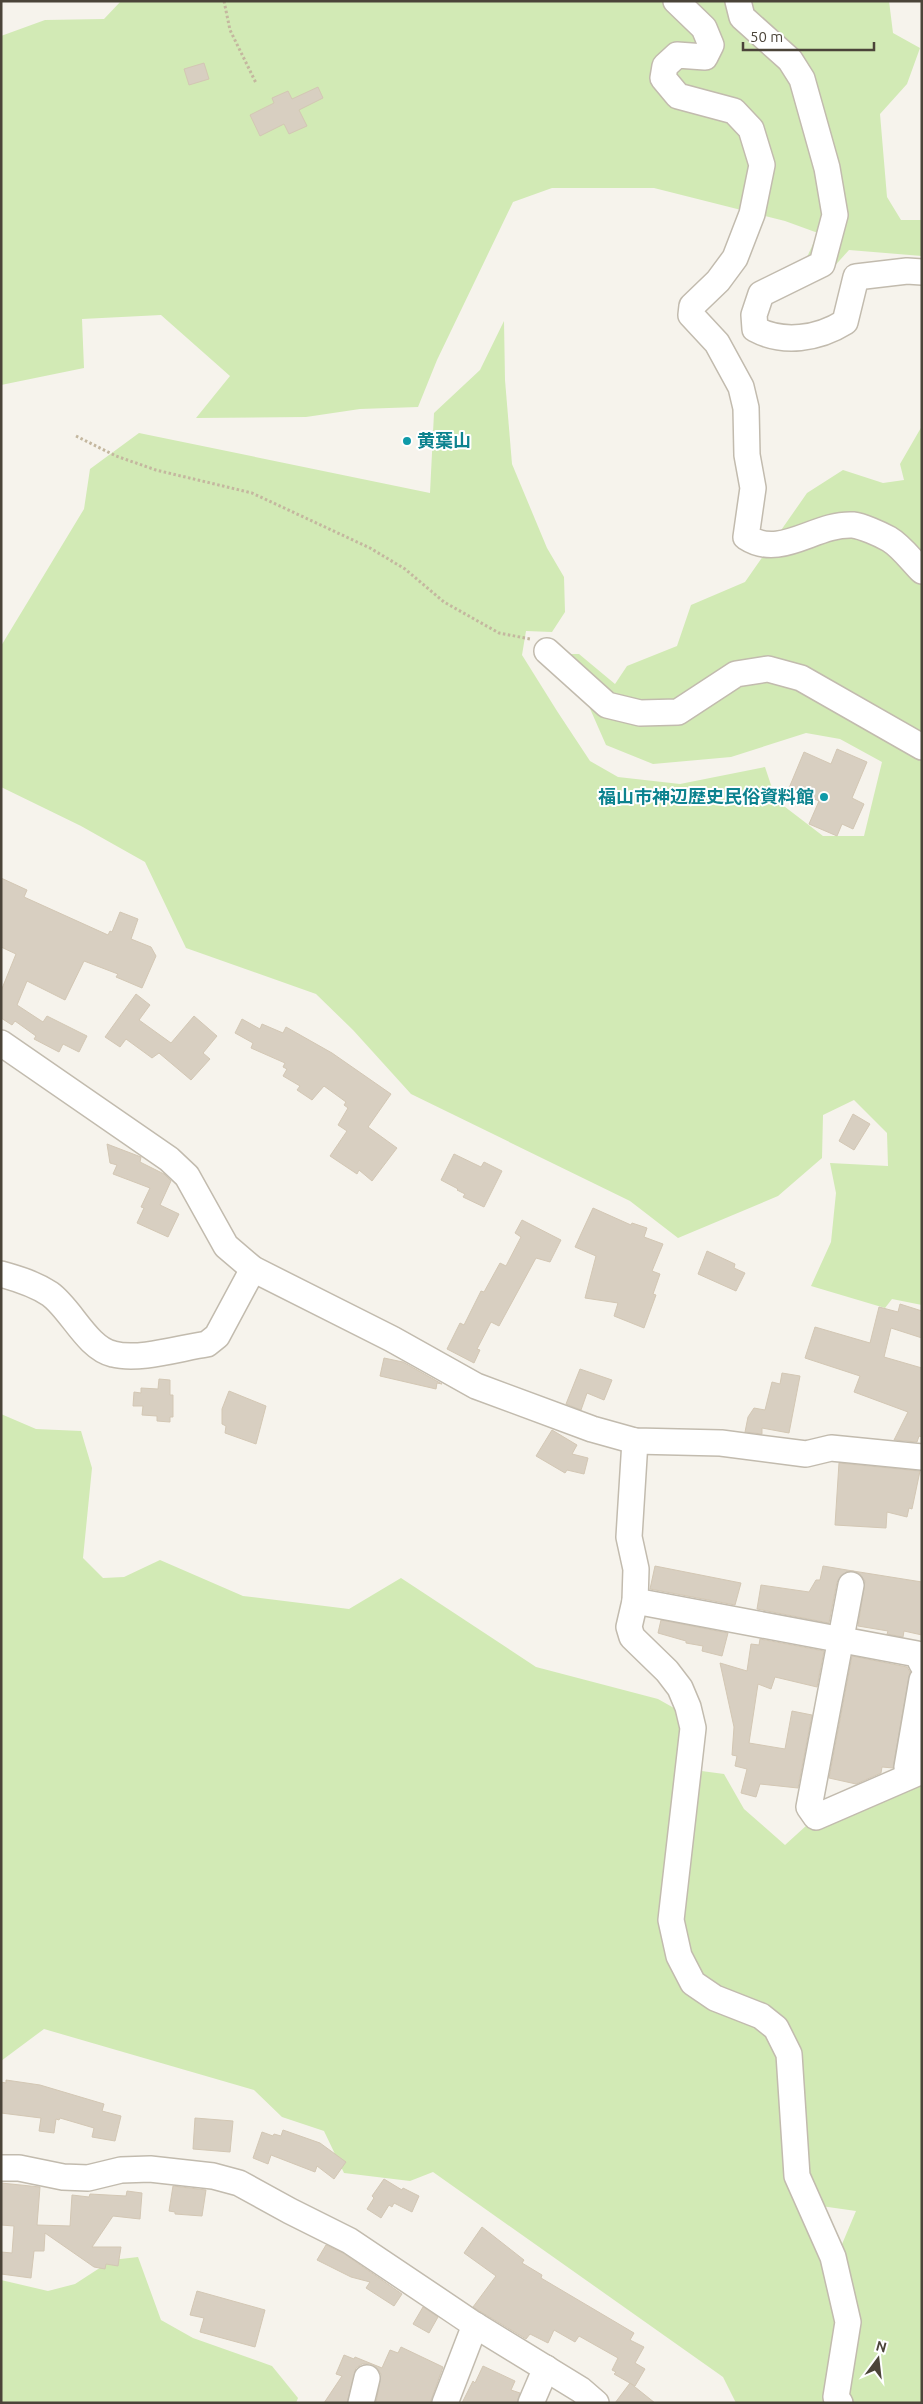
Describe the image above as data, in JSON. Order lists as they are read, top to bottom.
{
  "places": ["黄葉山", "福山市神辺歴史民俗資料館"],
  "scale_bar": "50 m",
  "north": "top"
}
